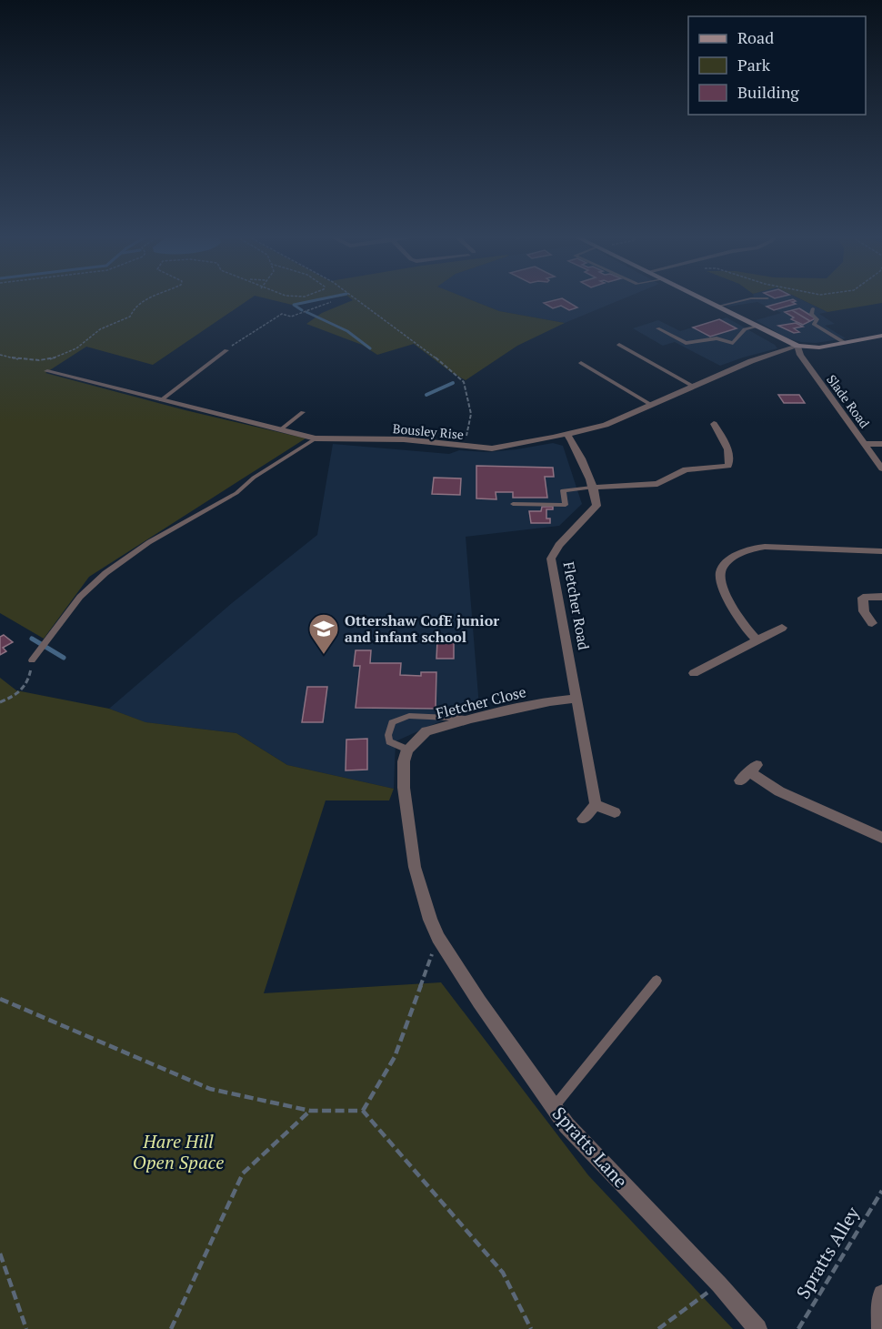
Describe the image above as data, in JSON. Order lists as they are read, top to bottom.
{
  "streets": {
    "street": [
      "Slade Road",
      "Bousley Rise",
      "Fletcher Road",
      "Fletcher Close",
      "Spratts Lane"
    ],
    "path": ["Spratts Alley"]
  },
  "crossings": [
    ["Slade Road", "Bousley Rise"],
    ["Bousley Rise", "Fletcher Road"],
    ["Fletcher Road", "Fletcher Close"],
    ["Fletcher Close", "Spratts Lane"]
  ],
  "parks": ["Hare Hill Open Space"],
  "places": {
    "school or university": ["Ottershaw CofE junior and infant school"]
  },
  "legend": ["Road", "Park", "Building"]
}
